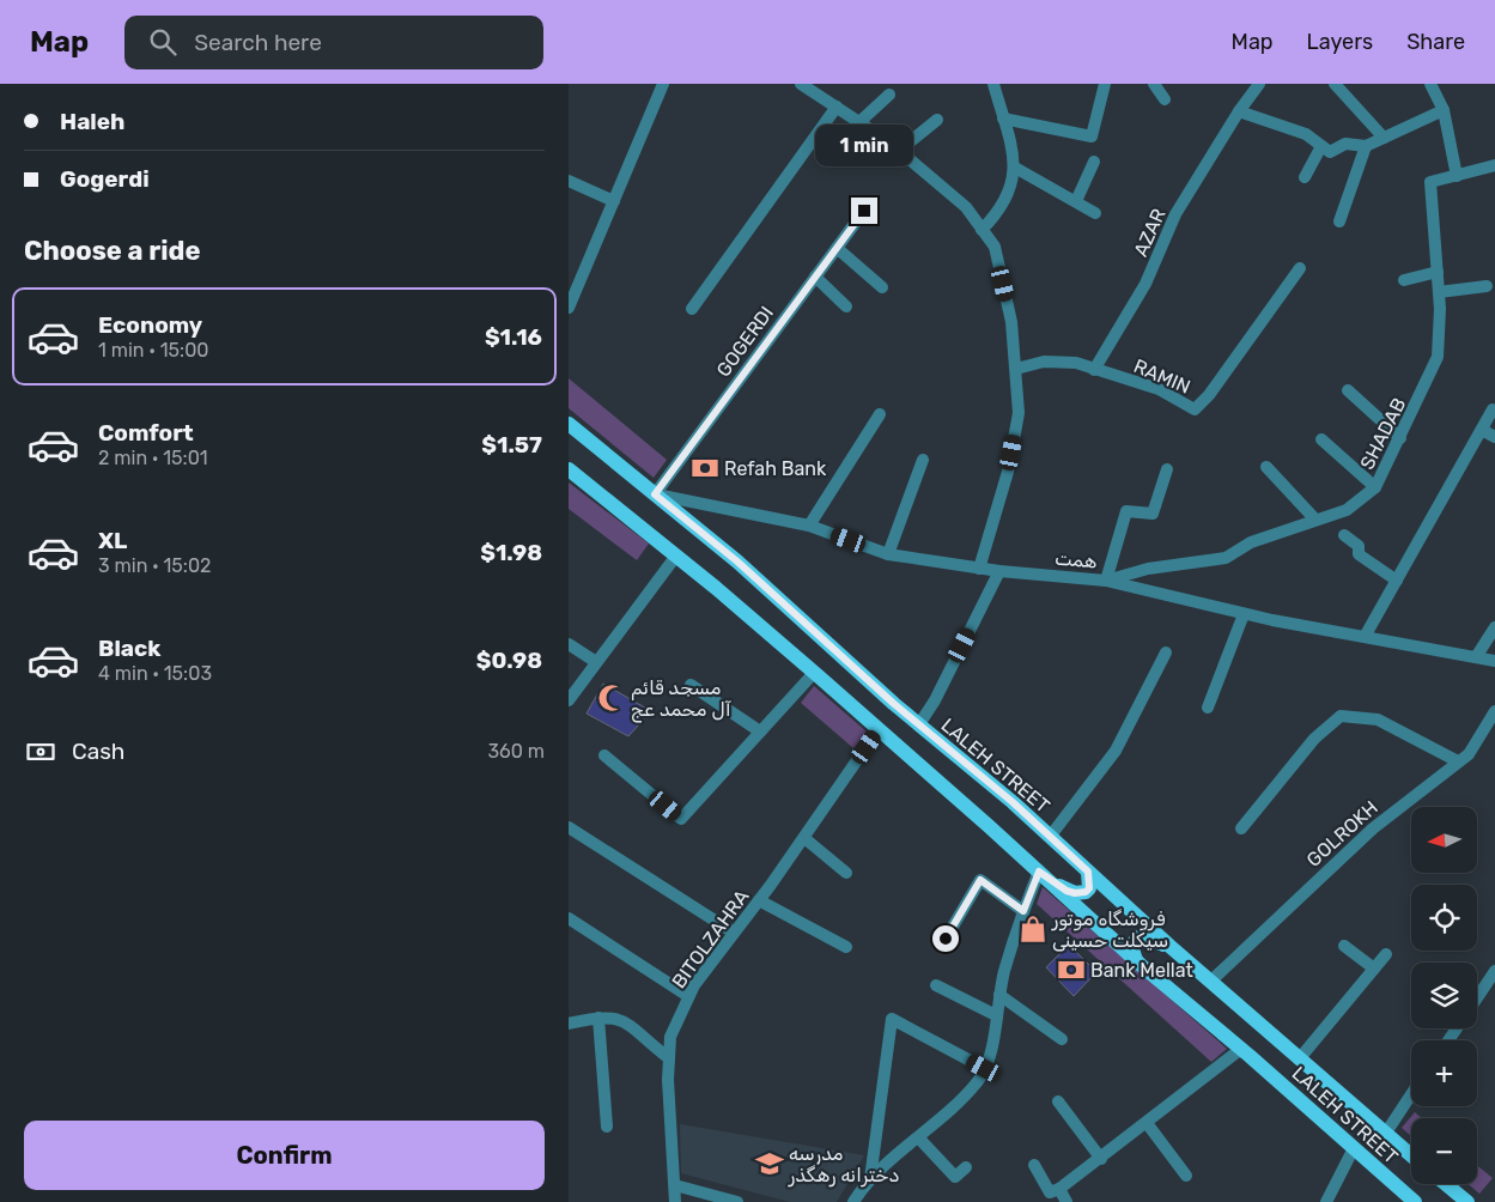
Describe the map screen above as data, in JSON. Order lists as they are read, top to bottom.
{
  "streets": {
    "main road": ["LALEH STREET"],
    "street": [
      "AZAR",
      "GOGERDI",
      "RAMIN",
      "SHADAB",
      "همت",
      "GOLROKH",
      "BITOLZAHRA"
    ]
  },
  "crossings": [
    ["AZAR", "RAMIN"],
    ["GOGERDI", "همت"],
    ["GOGERDI", "LALEH STREET"],
    ["SHADAB", "همت"],
    ["همت", "LALEH STREET"],
    ["LALEH STREET", "GOLROKH"],
    ["LALEH STREET", "BITOLZAHRA"]
  ],
  "places": {
    "bank": ["Refah Bank", "Bank Mellat"],
    "mosque": ["مسجد قائم آل محمد عج"],
    "shop": ["فروشگاه موتور سیکلت حسینی"],
    "school or university": ["مدرسه دخترانه رهگذر"]
  },
  "north": "left",
  "page": {
    "header": "Map",
    "search": "Search here",
    "nav": ["Map", "Layers", "Share"],
    "banner": ["Haleh", "Gogerdi"],
    "bubble": "1 min",
    "heading": "Choose a ride",
    "list": [
      {
        "name": "Economy",
        "note": "1 min · 15:00",
        "value": "$1.16"
      },
      {
        "name": "Comfort",
        "note": "2 min · 15:01",
        "value": "$1.57"
      },
      {
        "name": "XL",
        "note": "3 min · 15:02",
        "value": "$1.98"
      },
      {
        "name": "Black",
        "note": "4 min · 15:03",
        "value": "$0.98"
      }
    ],
    "pay": ["Cash", "360 m"],
    "map_buttons": ["+", "−"],
    "buttons": "Confirm"
  }
}
